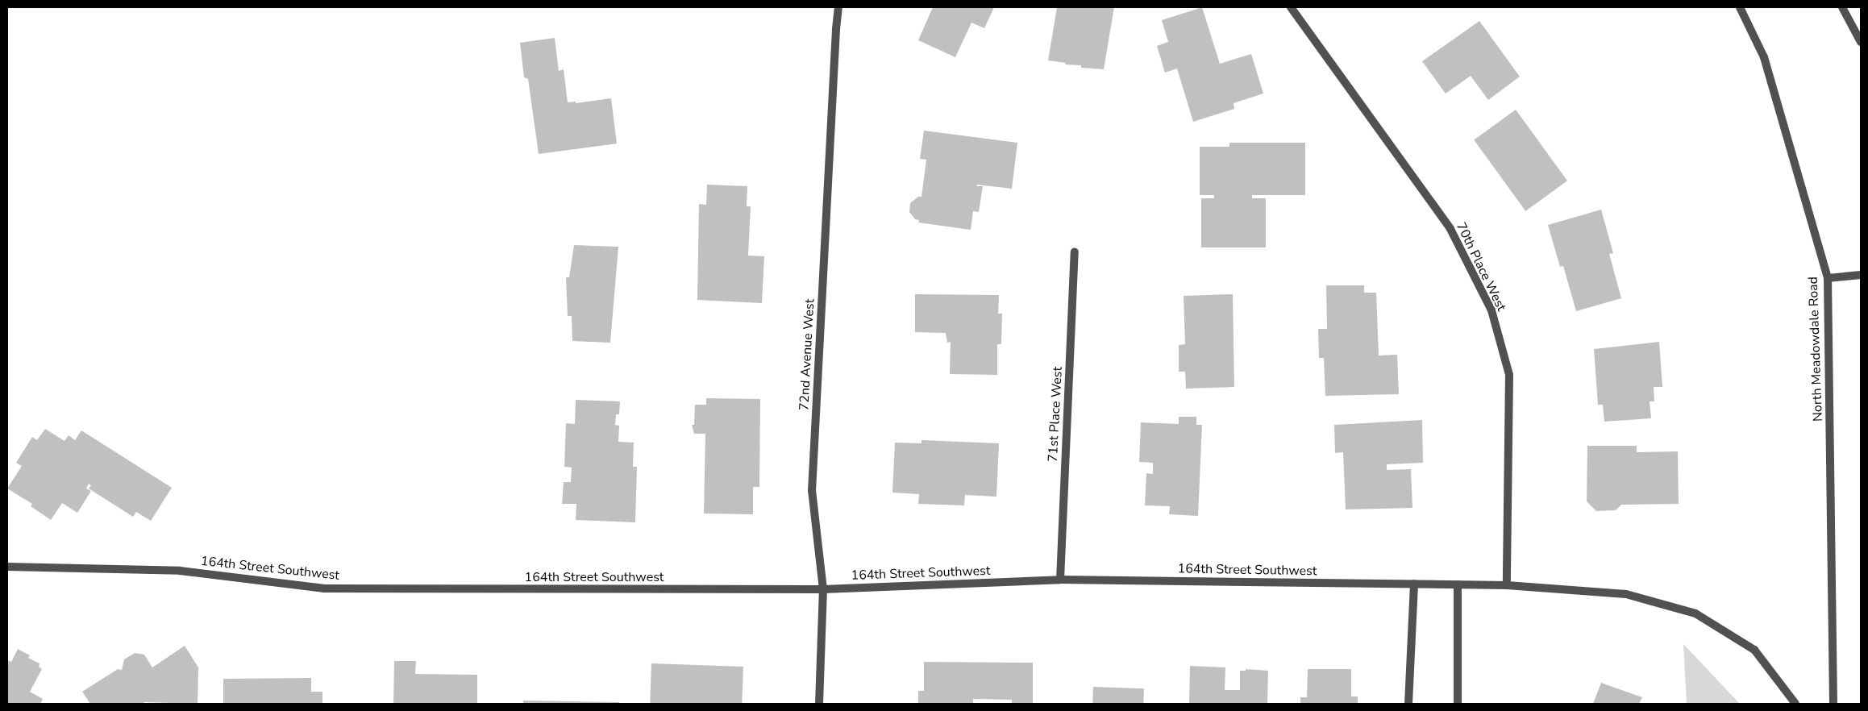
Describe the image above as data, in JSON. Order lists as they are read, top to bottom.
{
  "streets": {
    "street": [
      "70th Place West",
      "North Meadowdale Road",
      "72nd Avenue West",
      "71st Place West",
      "164th Street Southwest"
    ]
  },
  "crossings": [
    ["70th Place West", "164th Street Southwest"],
    ["72nd Avenue West", "164th Street Southwest"],
    ["71st Place West", "164th Street Southwest"]
  ]
}
